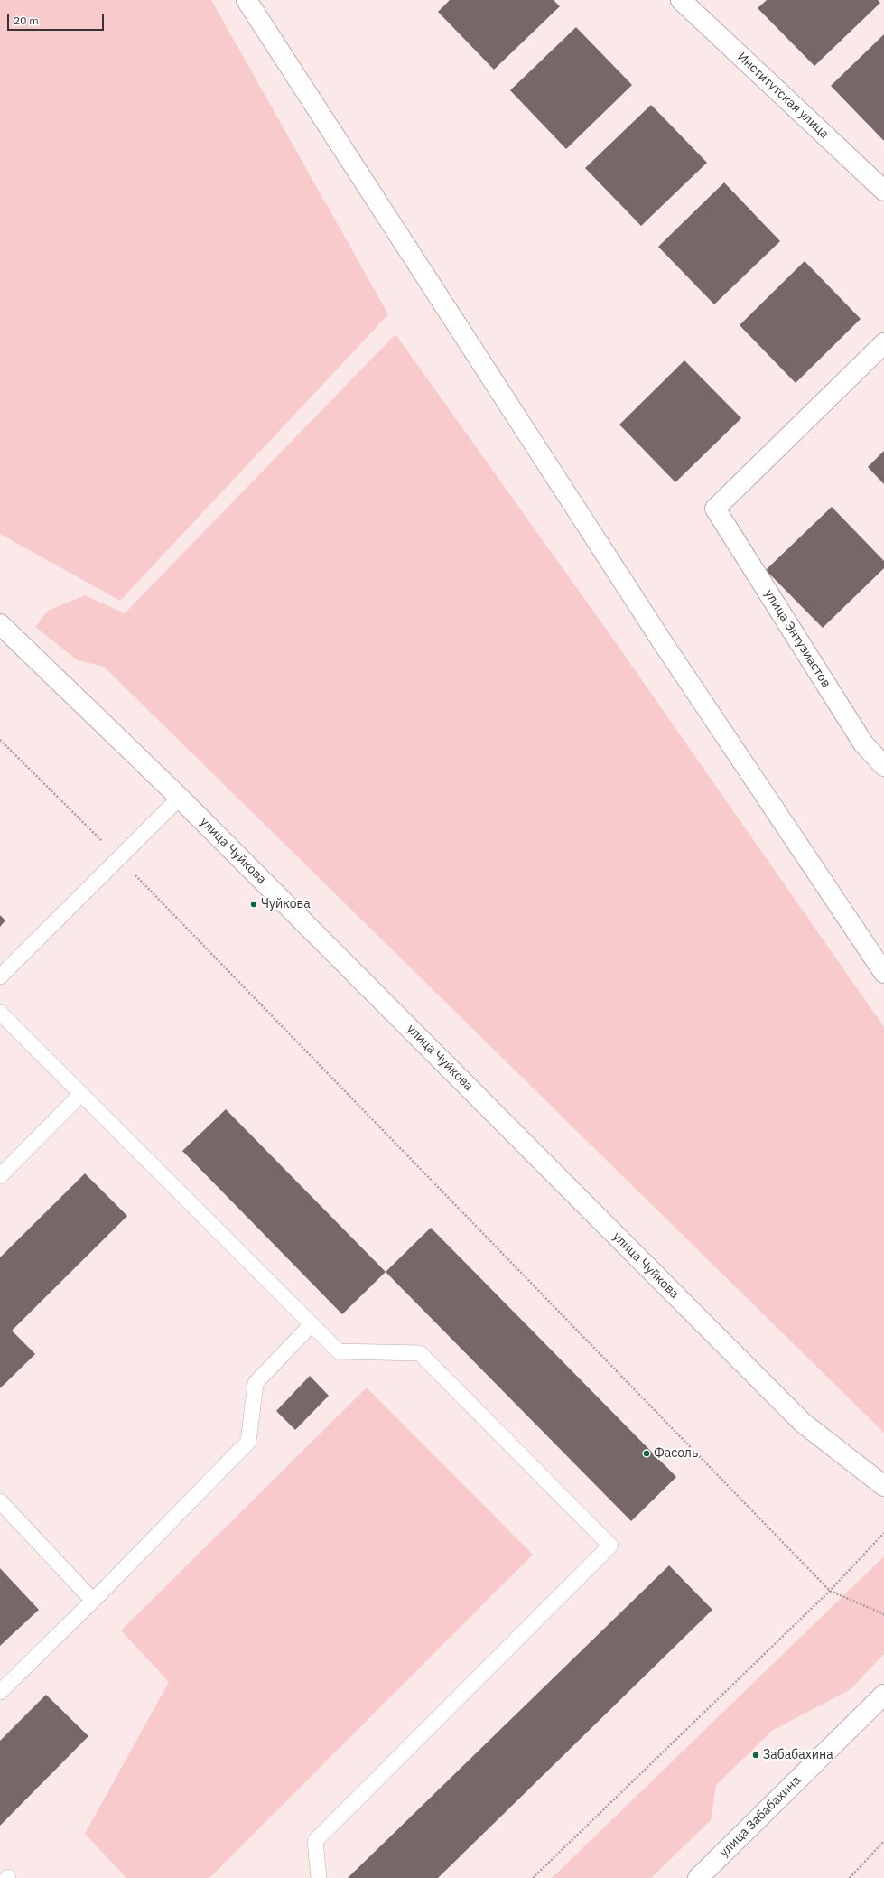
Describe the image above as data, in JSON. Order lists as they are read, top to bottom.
{
  "streets": {
    "street": [
      "Институтская улица",
      "улица Энтузиастов",
      "улица Чуйкова",
      "улица Забабахина"
    ]
  },
  "places": ["Чуйкова", "Фасоль", "Забабахина"],
  "scale_bar": "20 m"
}
